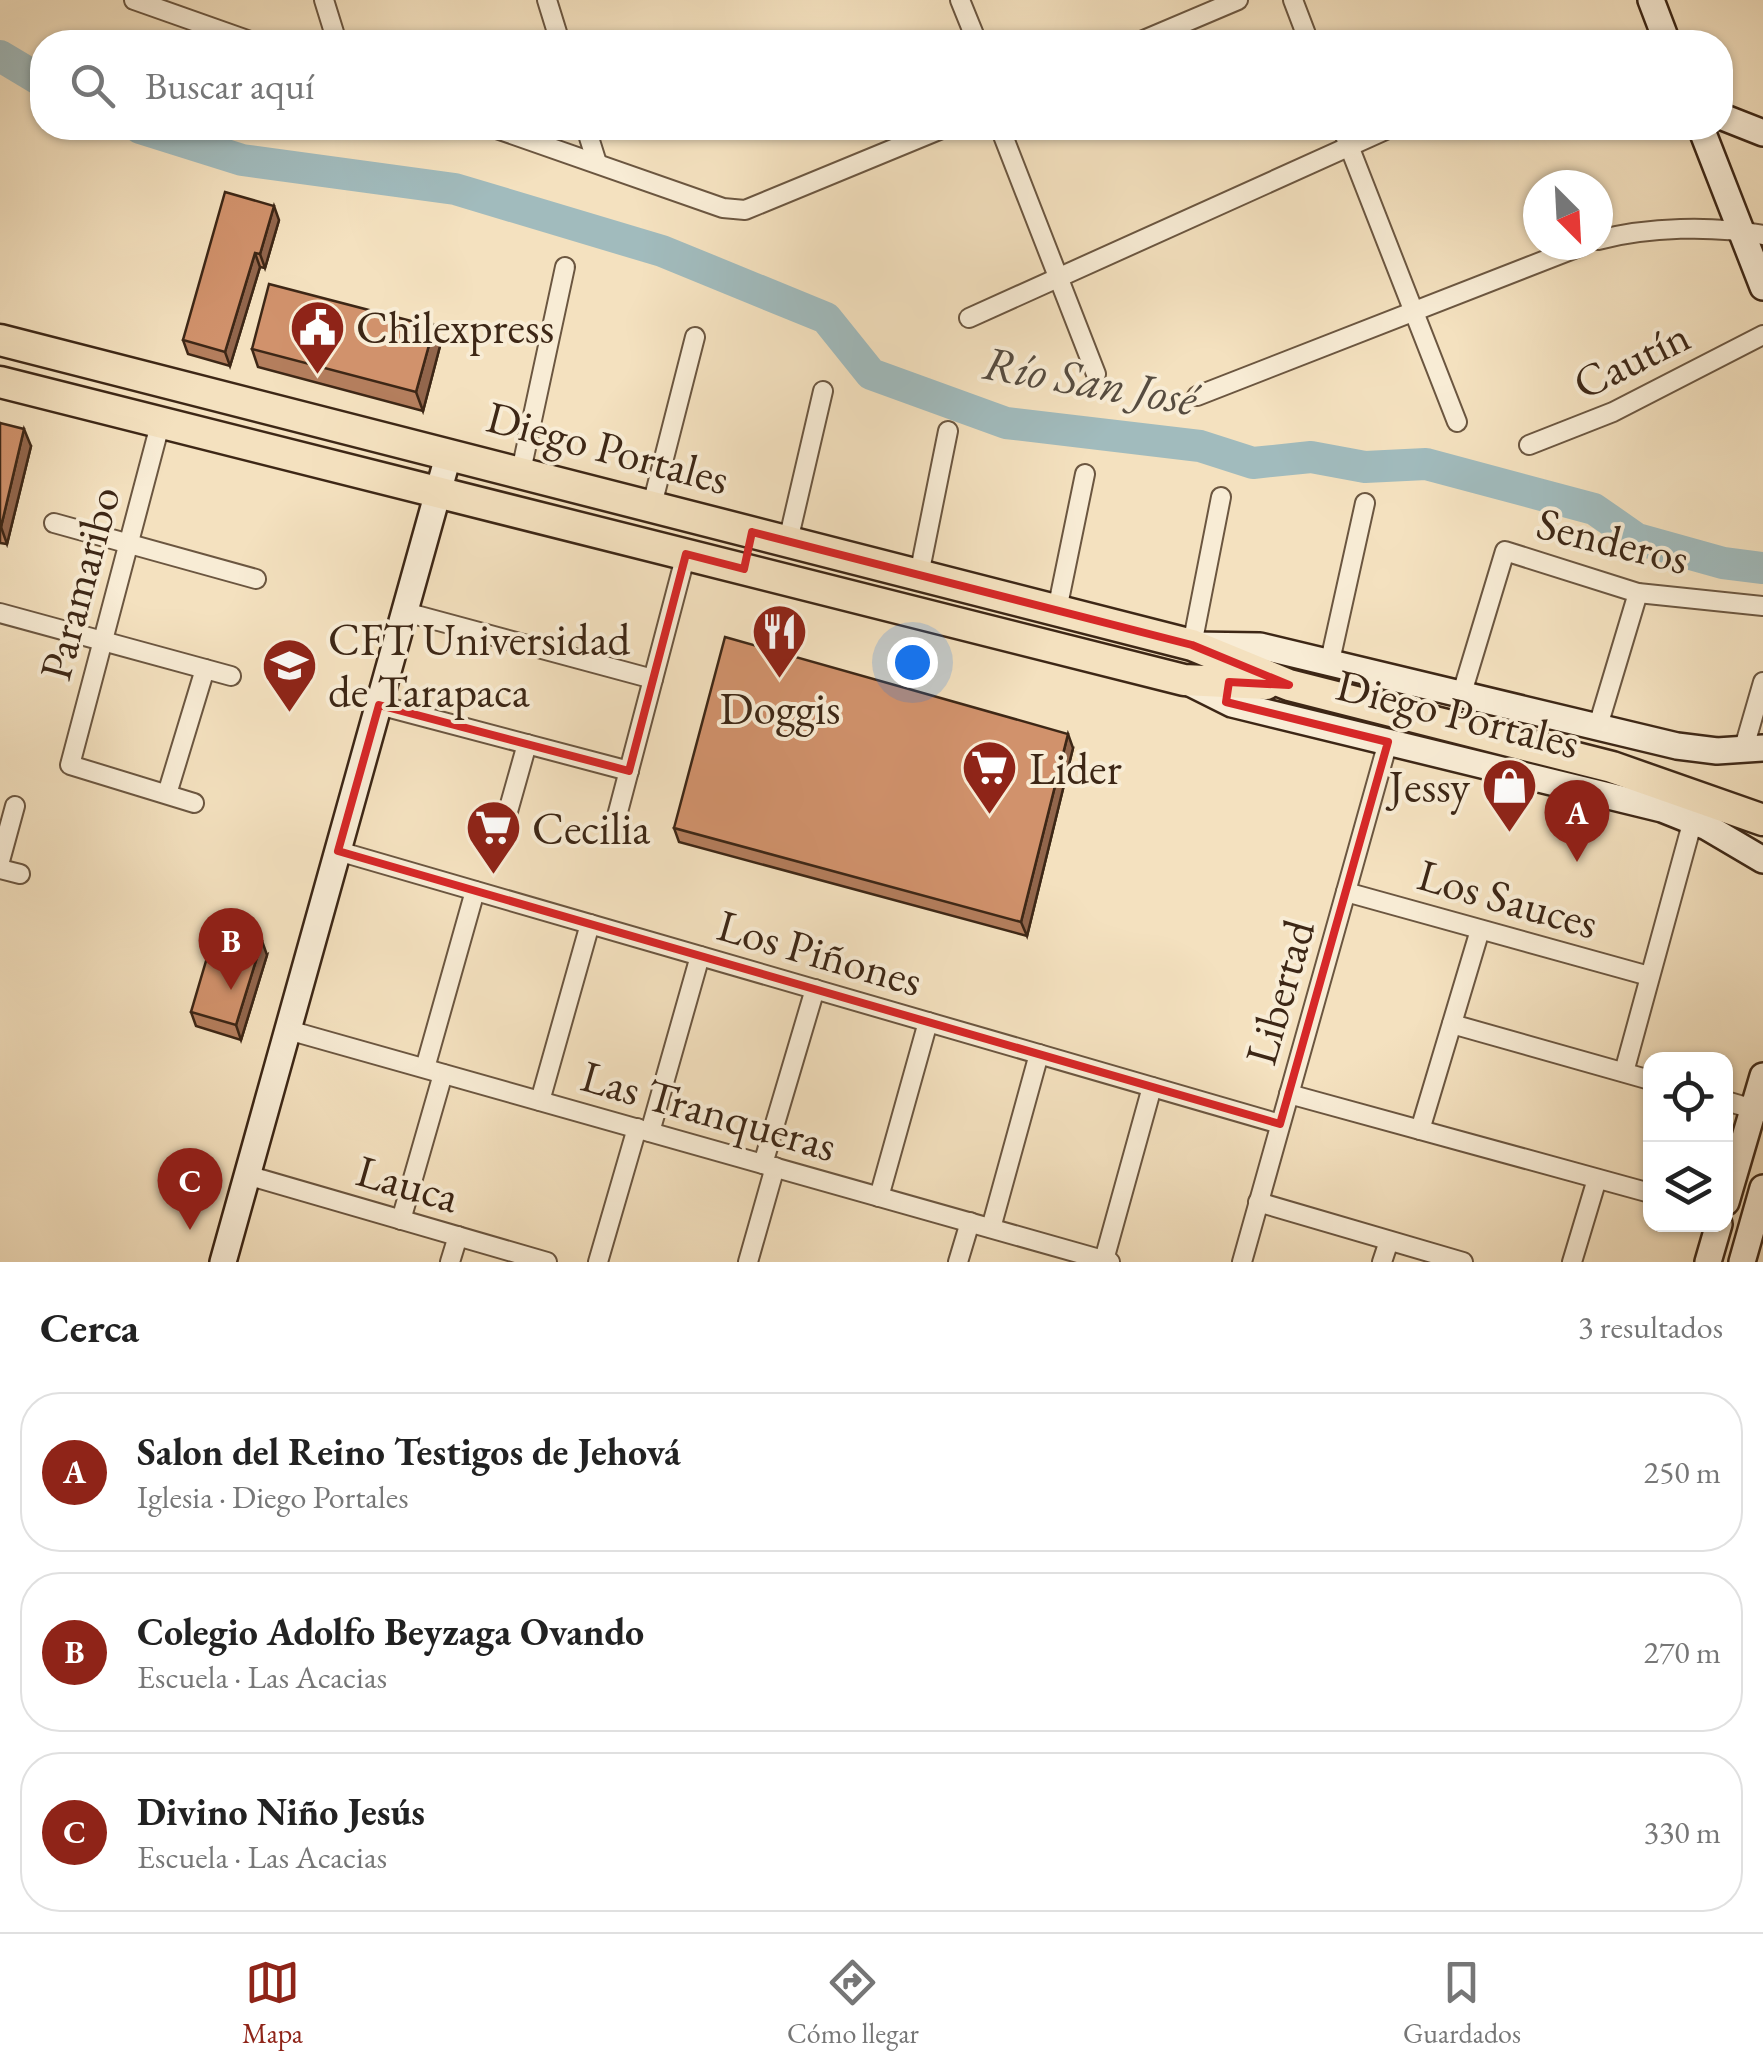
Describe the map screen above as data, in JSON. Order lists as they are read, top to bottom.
{
  "streets": {
    "main road": ["Diego Portales"],
    "street": [
      "Cautín",
      "Senderos",
      "Paramaribo",
      "Los Sauces",
      "Los Piñones",
      "Libertad",
      "Las Tranqueras",
      "Lauca"
    ]
  },
  "crossings": [
    ["Diego Portales", "Senderos"],
    ["Diego Portales", "Paramaribo"],
    ["Diego Portales", "Libertad"],
    ["Los Sauces", "Libertad"],
    ["Los Piñones", "Libertad"]
  ],
  "water": ["Río San José"],
  "places": {
    "public building": ["Chilexpress"],
    "restaurant": ["Doggis"],
    "school or university": ["CFT Universidad de Tarapaca"],
    "supermarket": ["Lider", "Cecilia"],
    "shop": ["Jessy"]
  },
  "north": "bottom right",
  "page": {
    "search": "Buscar aquí",
    "pins": ["A", "B", "C"],
    "heading": ["Cerca", "3 resultados"],
    "list": [
      {
        "mark": "A",
        "name": "Salon del Reino Testigos de Jehová",
        "note": "Iglesia · Diego Portales",
        "value": "250 m"
      },
      {
        "mark": "B",
        "name": "Colegio Adolfo Beyzaga Ovando",
        "note": "Escuela · Las Acacias",
        "value": "270 m"
      },
      {
        "mark": "C",
        "name": "Divino Niño Jesús",
        "note": "Escuela · Las Acacias",
        "value": "330 m"
      }
    ],
    "nav": ["Mapa", "Cómo llegar", "Guardados"]
  }
}
